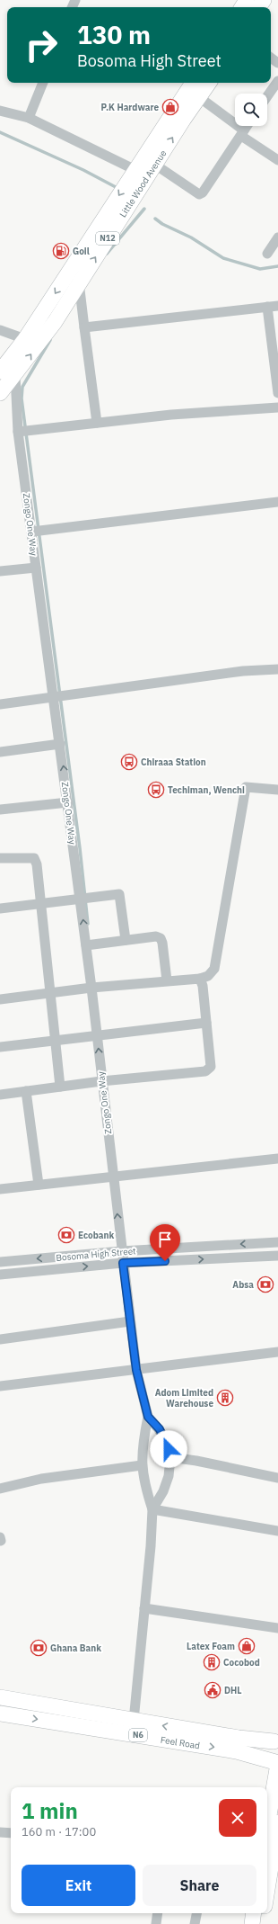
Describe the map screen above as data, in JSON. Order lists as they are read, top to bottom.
{
  "streets": {
    "highway": [
      "Little Wood Avenue",
      "N12",
      "N6",
      "Feel Road"
    ],
    "street": ["Zongo One Way", "Bosoma High Street"]
  },
  "crossings": [
    ["Little Wood Avenue", "Zongo One Way"],
    ["Zongo One Way", "Bosoma High Street"],
    ["N6", "Feel Road"]
  ],
  "places": {
    "shop": ["P.K Hardware", "Latex Foam"],
    "fuel station": ["Goil"],
    "bus stop": ["Chiraaa Station", "Techiman, Wenchi"],
    "bank": ["Ecobank", "Absa", "Ghana Bank"],
    "building": ["Adom Limited Warehouse", "Cocobod"],
    "public building": ["DHL"]
  },
  "page": {
    "turn": ["130 m", "Bosoma High Street"],
    "heading": ["1 min", "160 m · 17:00"],
    "buttons": ["Exit", "Share"]
  }
}
